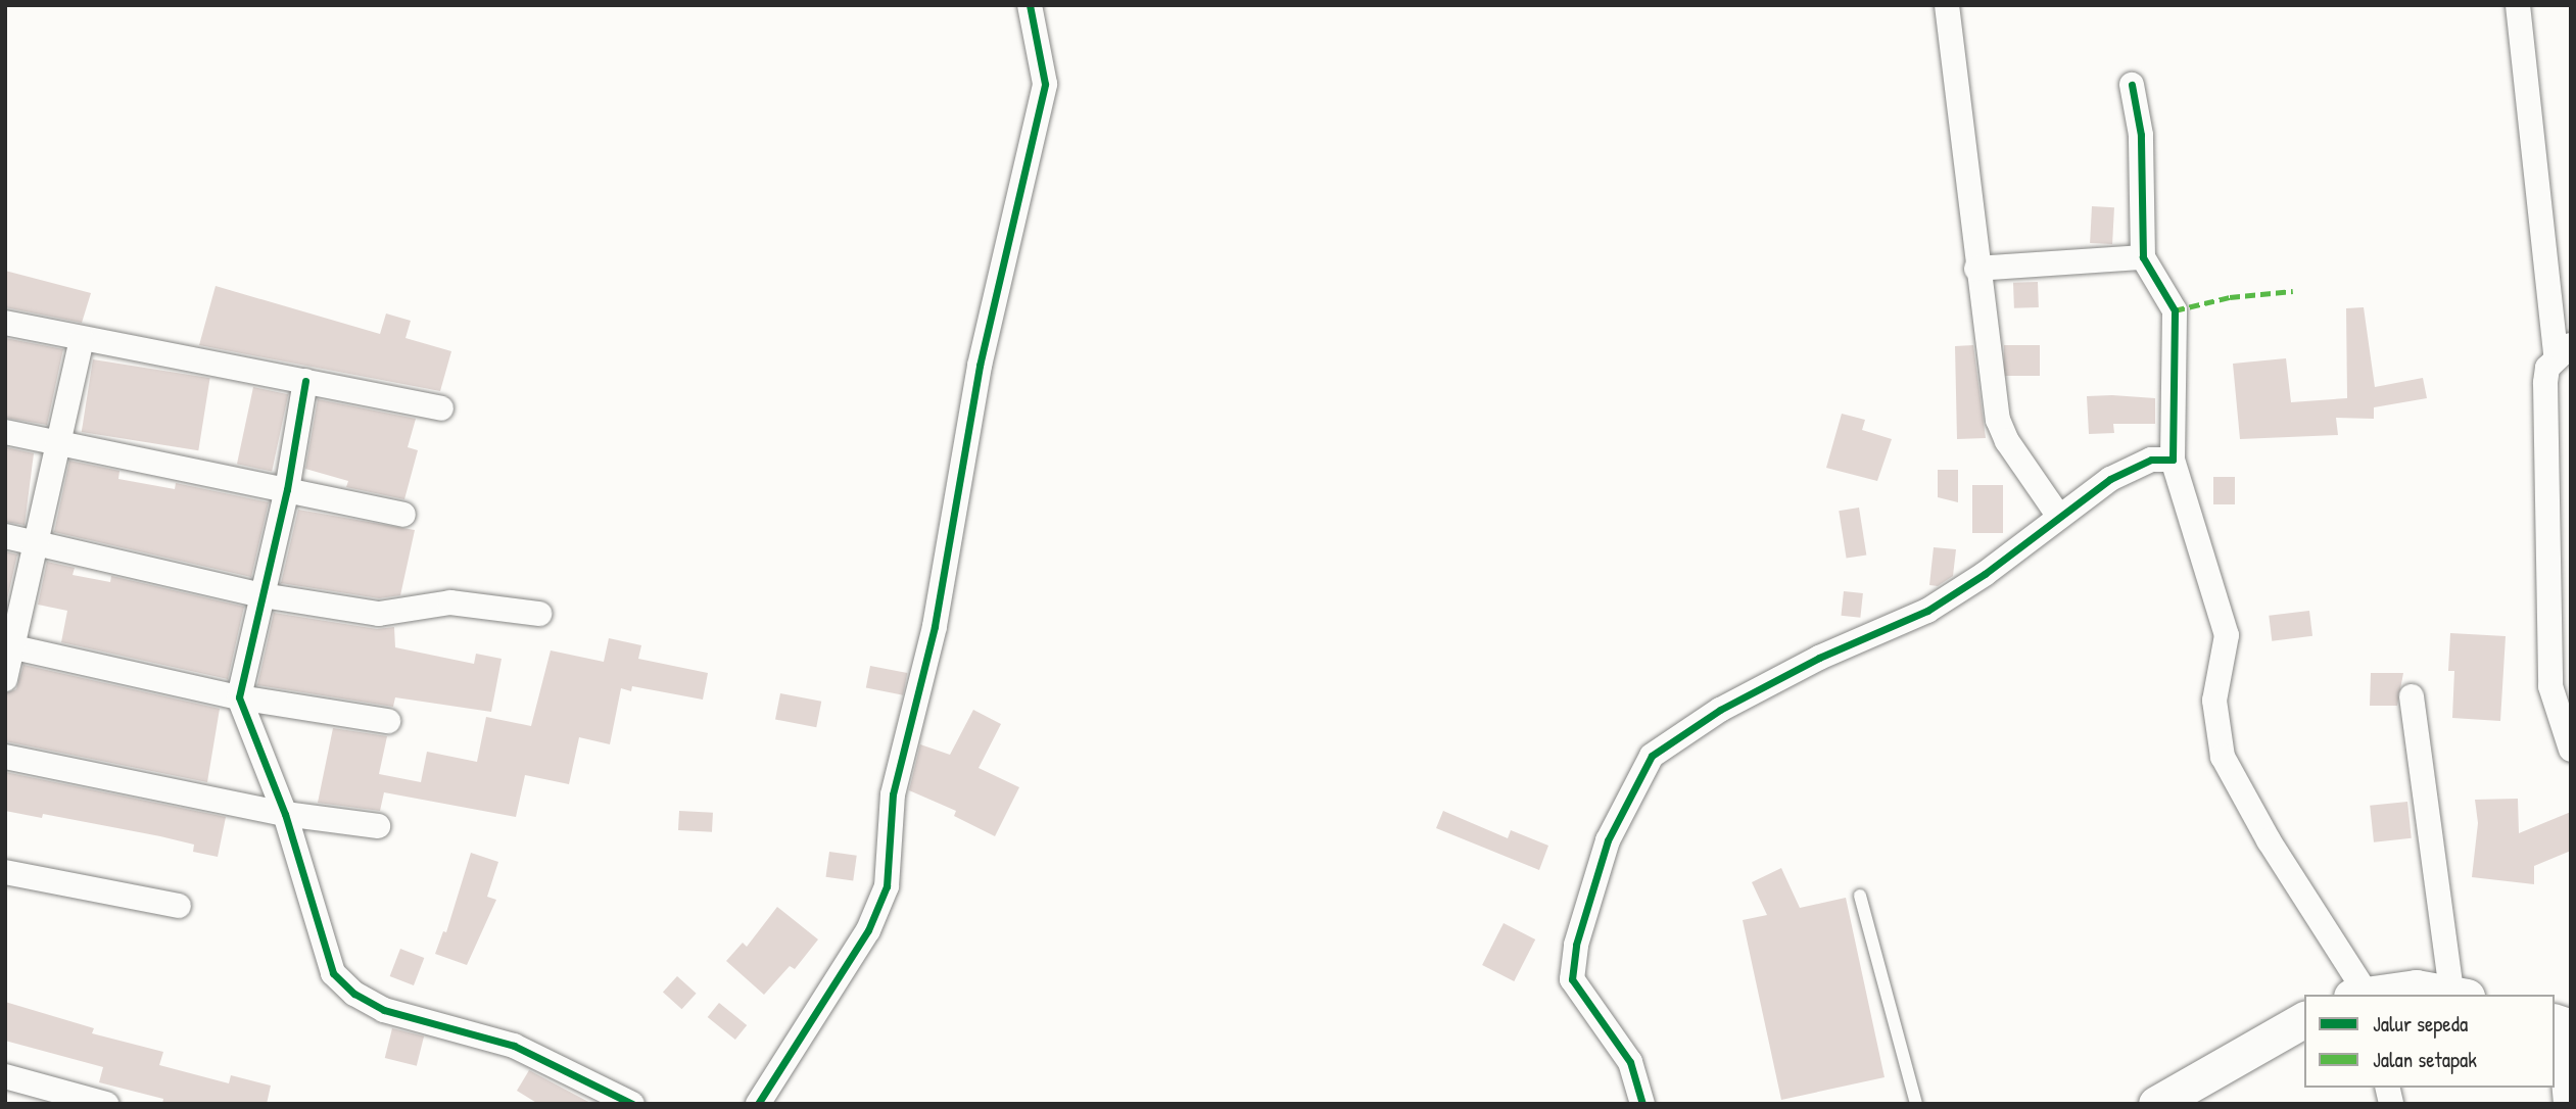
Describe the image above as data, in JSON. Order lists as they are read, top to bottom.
{
  "legend": ["Jalur sepeda", "Jalan setapak"]
}
